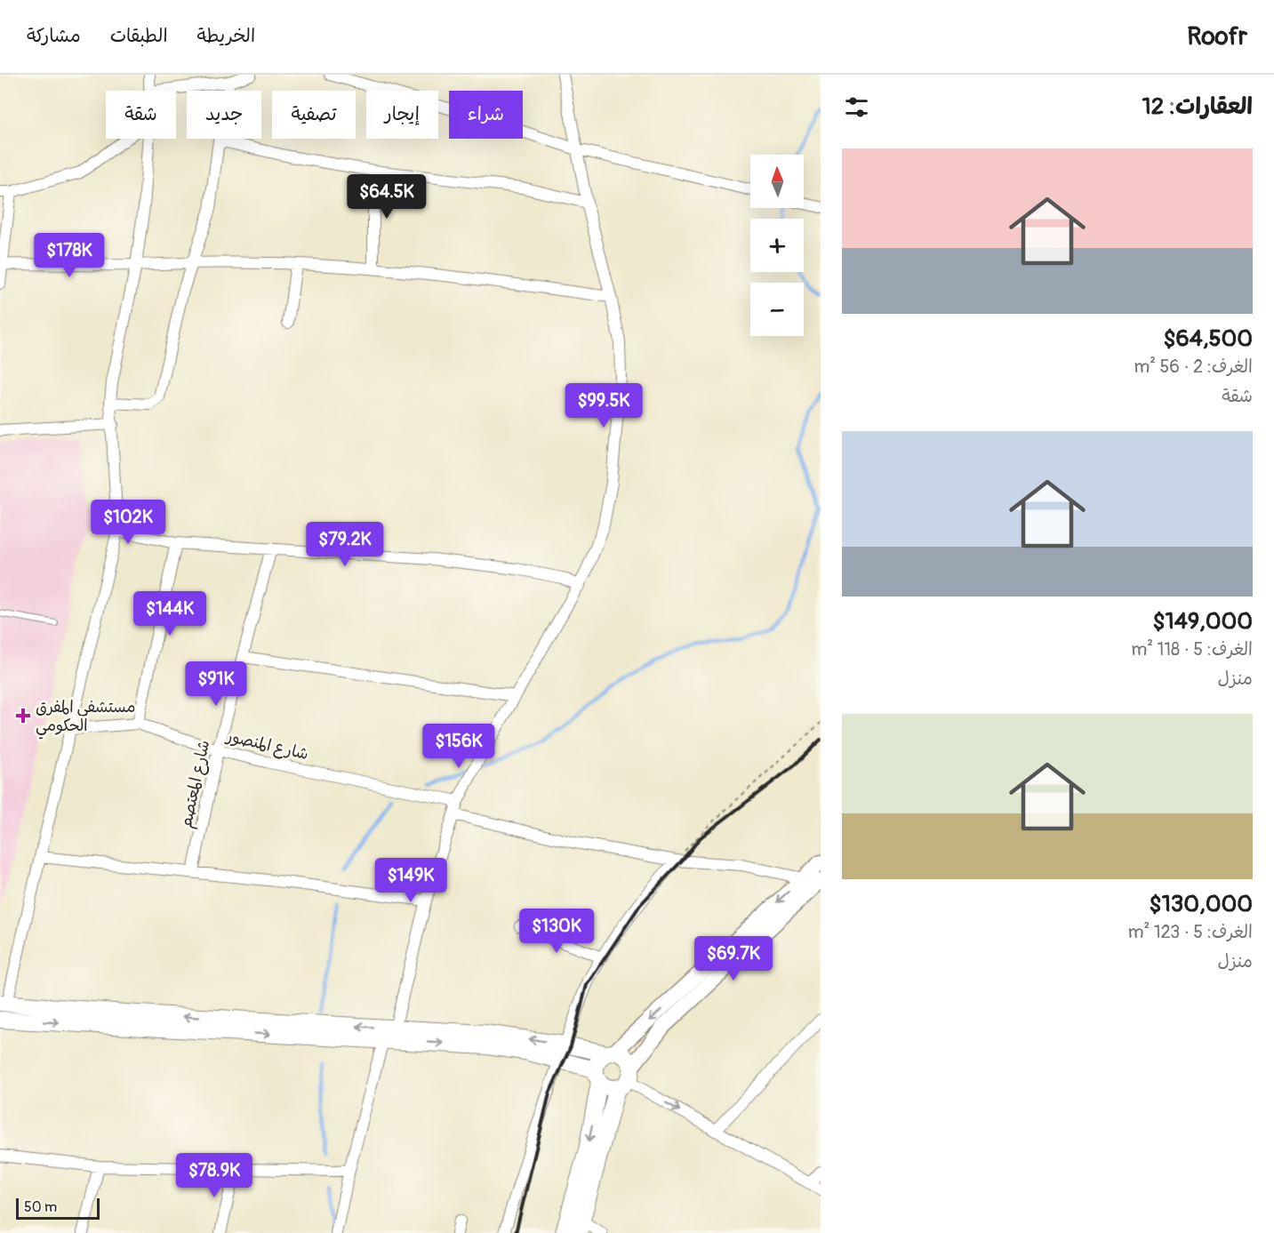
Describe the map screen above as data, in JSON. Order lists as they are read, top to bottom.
{
  "streets": {
    "street": ["شارع المنصور", "شارع المعتصم"]
  },
  "crossings": [
    ["شارع المنصور", "شارع المعتصم"]
  ],
  "places": {
    "health": ["مستشفى المفرق الحكومي"]
  },
  "scale_bar": "50 m",
  "north": "top",
  "page": {
    "header": "Roofr",
    "nav": ["الخريطة", "الطبقات", "مشاركة"],
    "heading": "العقارات: 12",
    "chip": [
      "شراء",
      "إيجار",
      "تصفية",
      "جديد",
      "شقة"
    ],
    "list": [
      {
        "name": "$64,500",
        "note": "الغرف: 2 · 56 m² · شقة"
      },
      {
        "name": "$149,000",
        "note": "الغرف: 5 · 118 m² · منزل"
      },
      {
        "name": "$130,000",
        "note": "الغرف: 5 · 123 m² · منزل"
      }
    ],
    "map_buttons": ["+", "−"],
    "price": [
      "$64.5K",
      "$178K",
      "$99.5K",
      "$102K",
      "$79.2K",
      "$144K",
      "$91K",
      "$156K",
      "$149K",
      "$130K",
      "$69.7K",
      "$78.9K"
    ],
    "scale": "50 m"
  }
}
